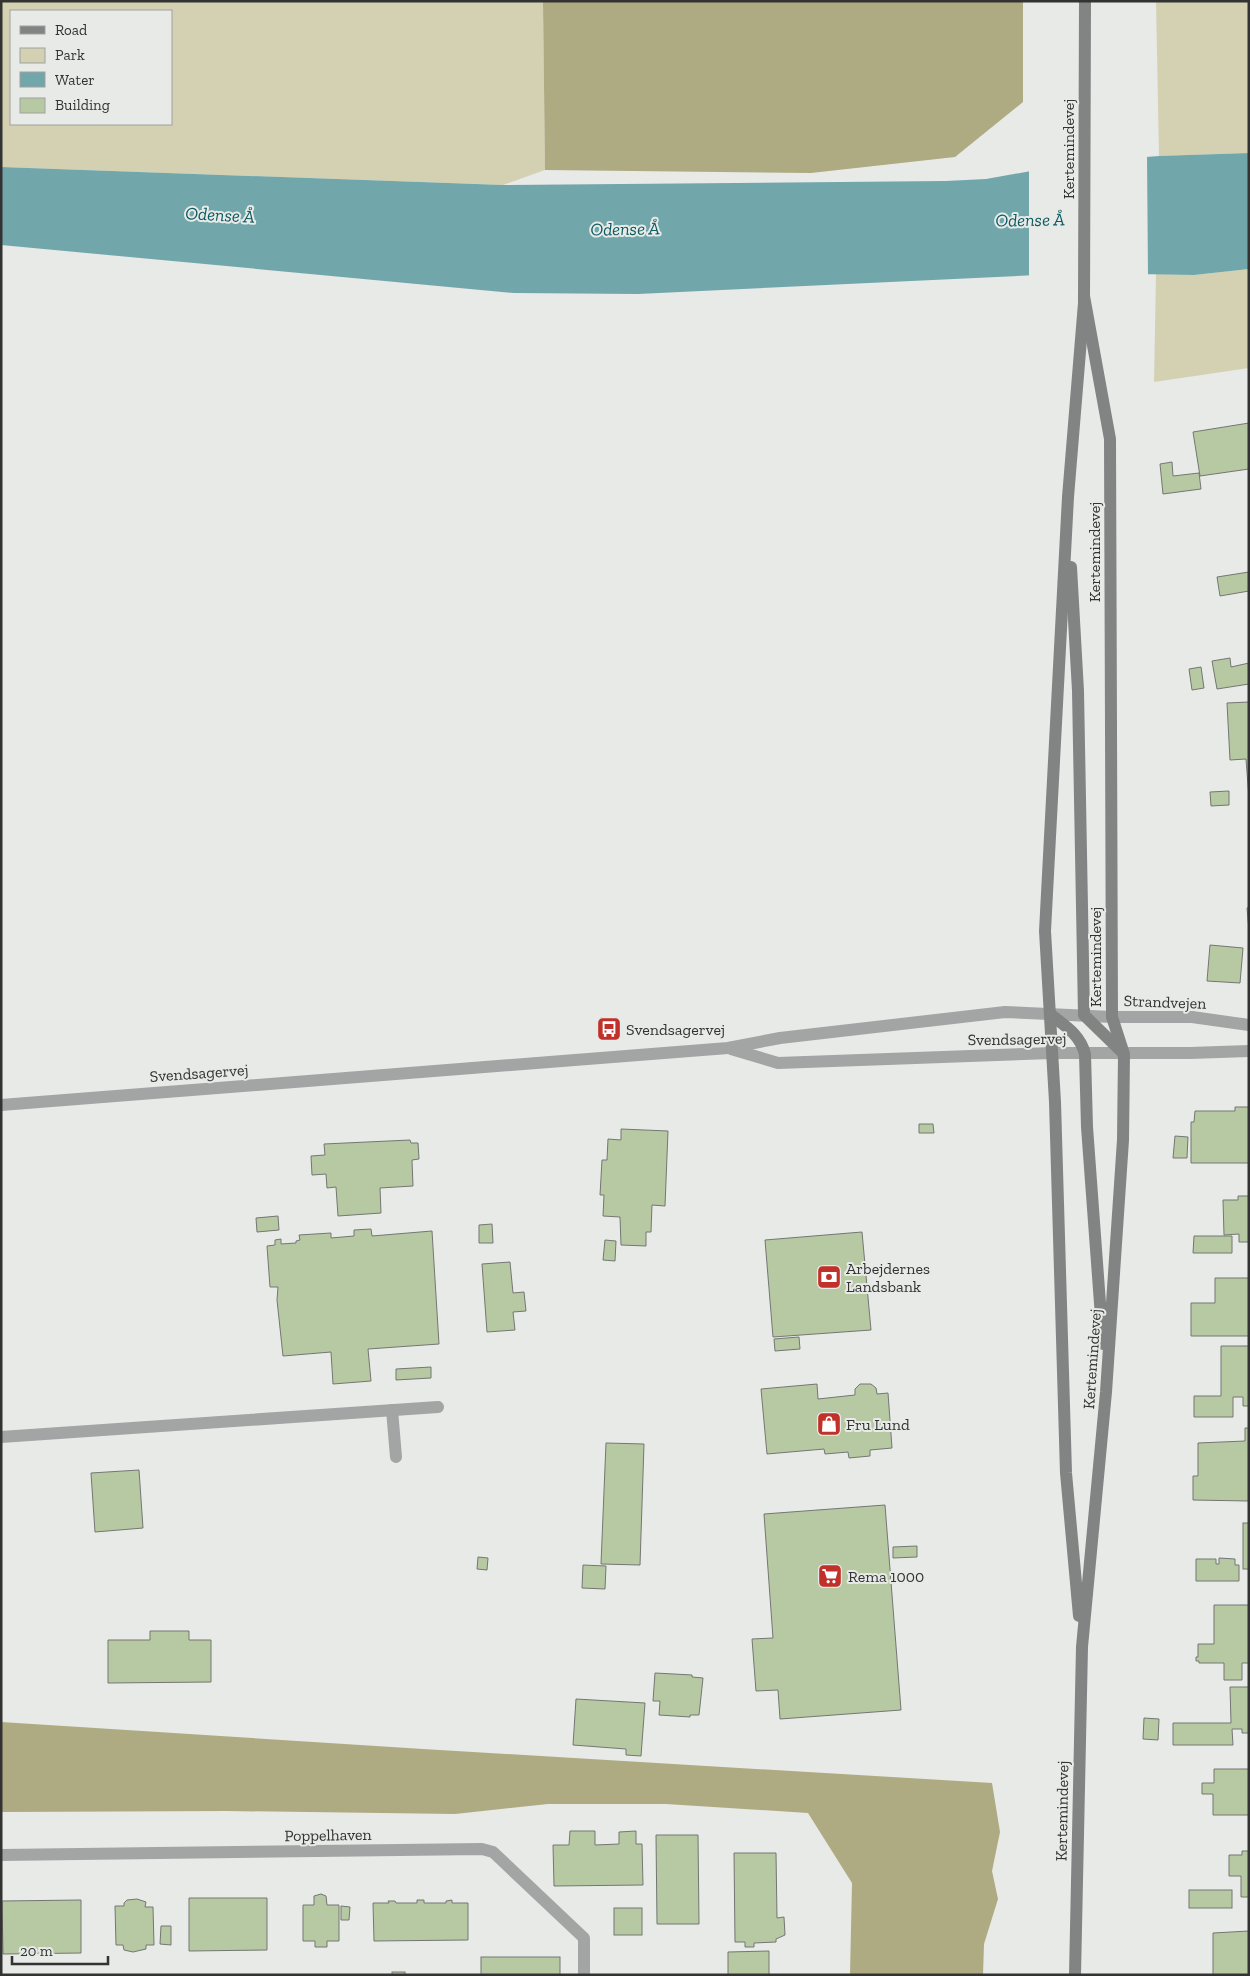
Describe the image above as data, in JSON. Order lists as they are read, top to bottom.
{
  "streets": {
    "main road": ["Kertemindevej"],
    "street": ["Strandvejen", "Svendsagervej", "Poppelhaven"]
  },
  "crossings": [
    ["Kertemindevej", "Strandvejen"],
    ["Kertemindevej", "Svendsagervej"],
    ["Strandvejen", "Svendsagervej"]
  ],
  "water": ["Odense Å"],
  "places": {
    "bus stop": ["Svendsagervej"],
    "bank": ["Arbejdernes Landsbank"],
    "shop": ["Fru Lund"],
    "supermarket": ["Rema 1000"]
  },
  "legend": [
    "Road",
    "Park",
    "Water",
    "Building"
  ],
  "scale_bar": "20 m"
}
